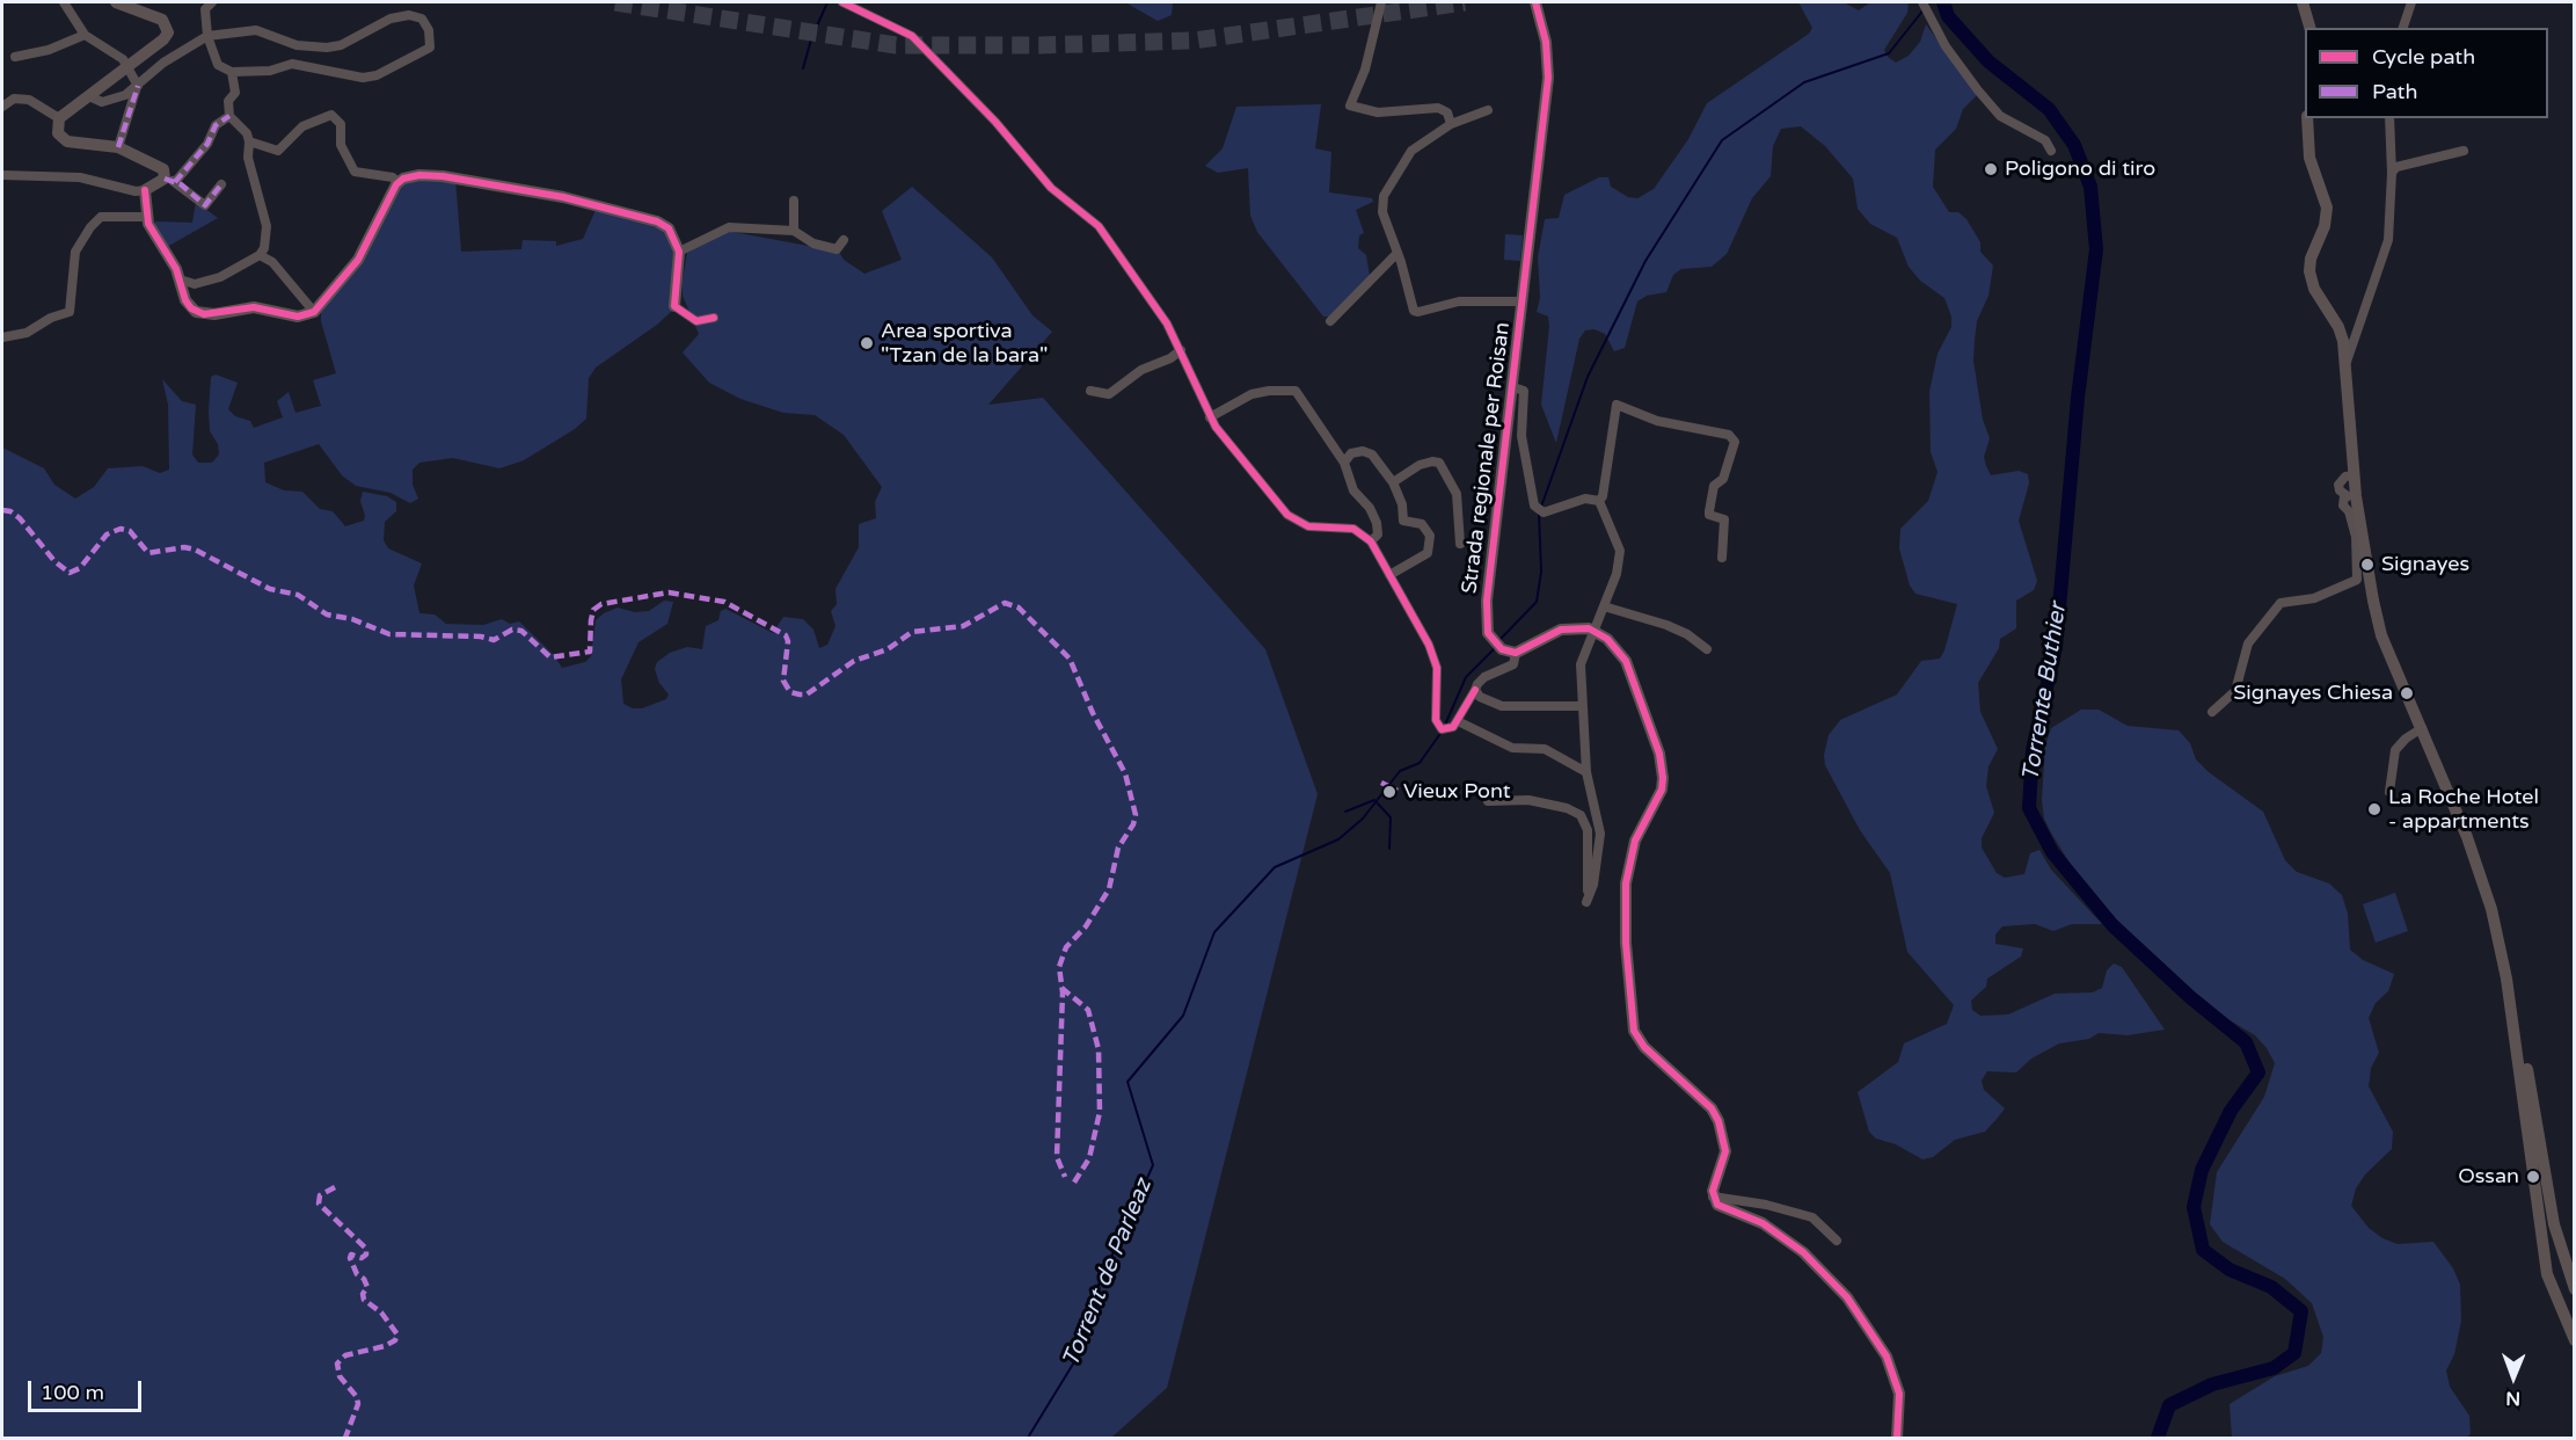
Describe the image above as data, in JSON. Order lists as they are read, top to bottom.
{
  "streets": {
    "main road": ["Strada regionale per Roisan"]
  },
  "water": ["Torrente Buthier", "Torrent de Parleaz"],
  "places": [
    "Poligono di tiro",
    "Area sportiva \"Tzan de la bara\"",
    "Signayes",
    "Signayes Chiesa",
    "Vieux Pont",
    "La Roche Hotel - appartments",
    "Ossan"
  ],
  "legend": ["Cycle path", "Path"],
  "scale_bar": "100 m",
  "north": "bottom"
}
